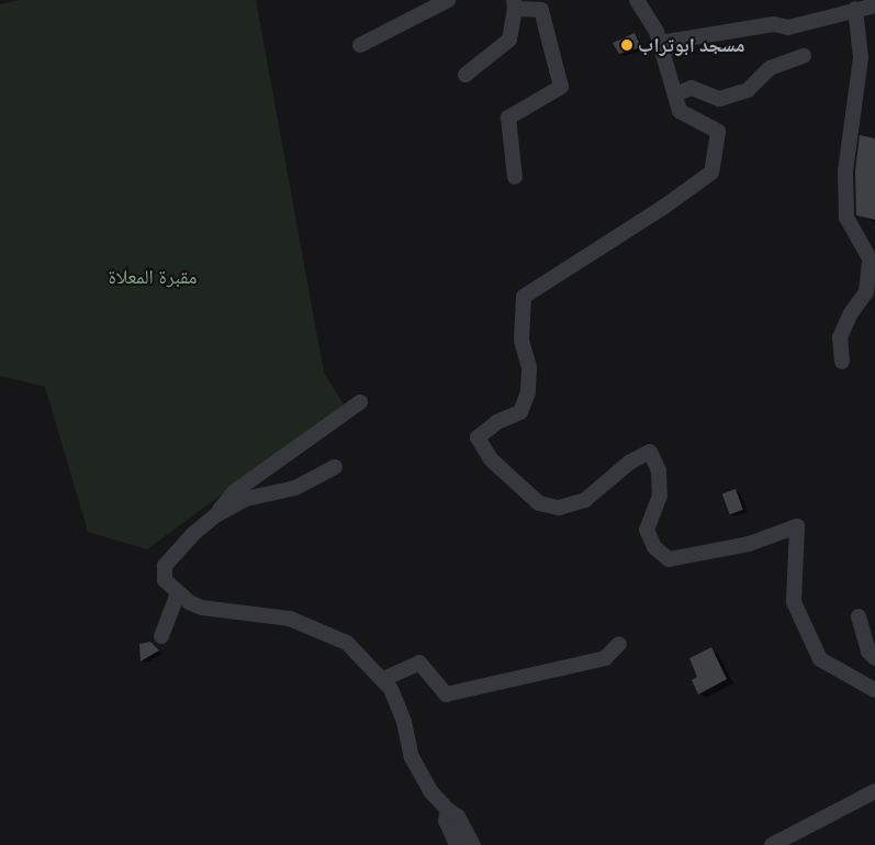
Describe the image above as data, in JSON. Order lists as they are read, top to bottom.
{
  "parks": ["مقبرة المعلاة"],
  "places": ["مسجد ابوتراب"]
}
